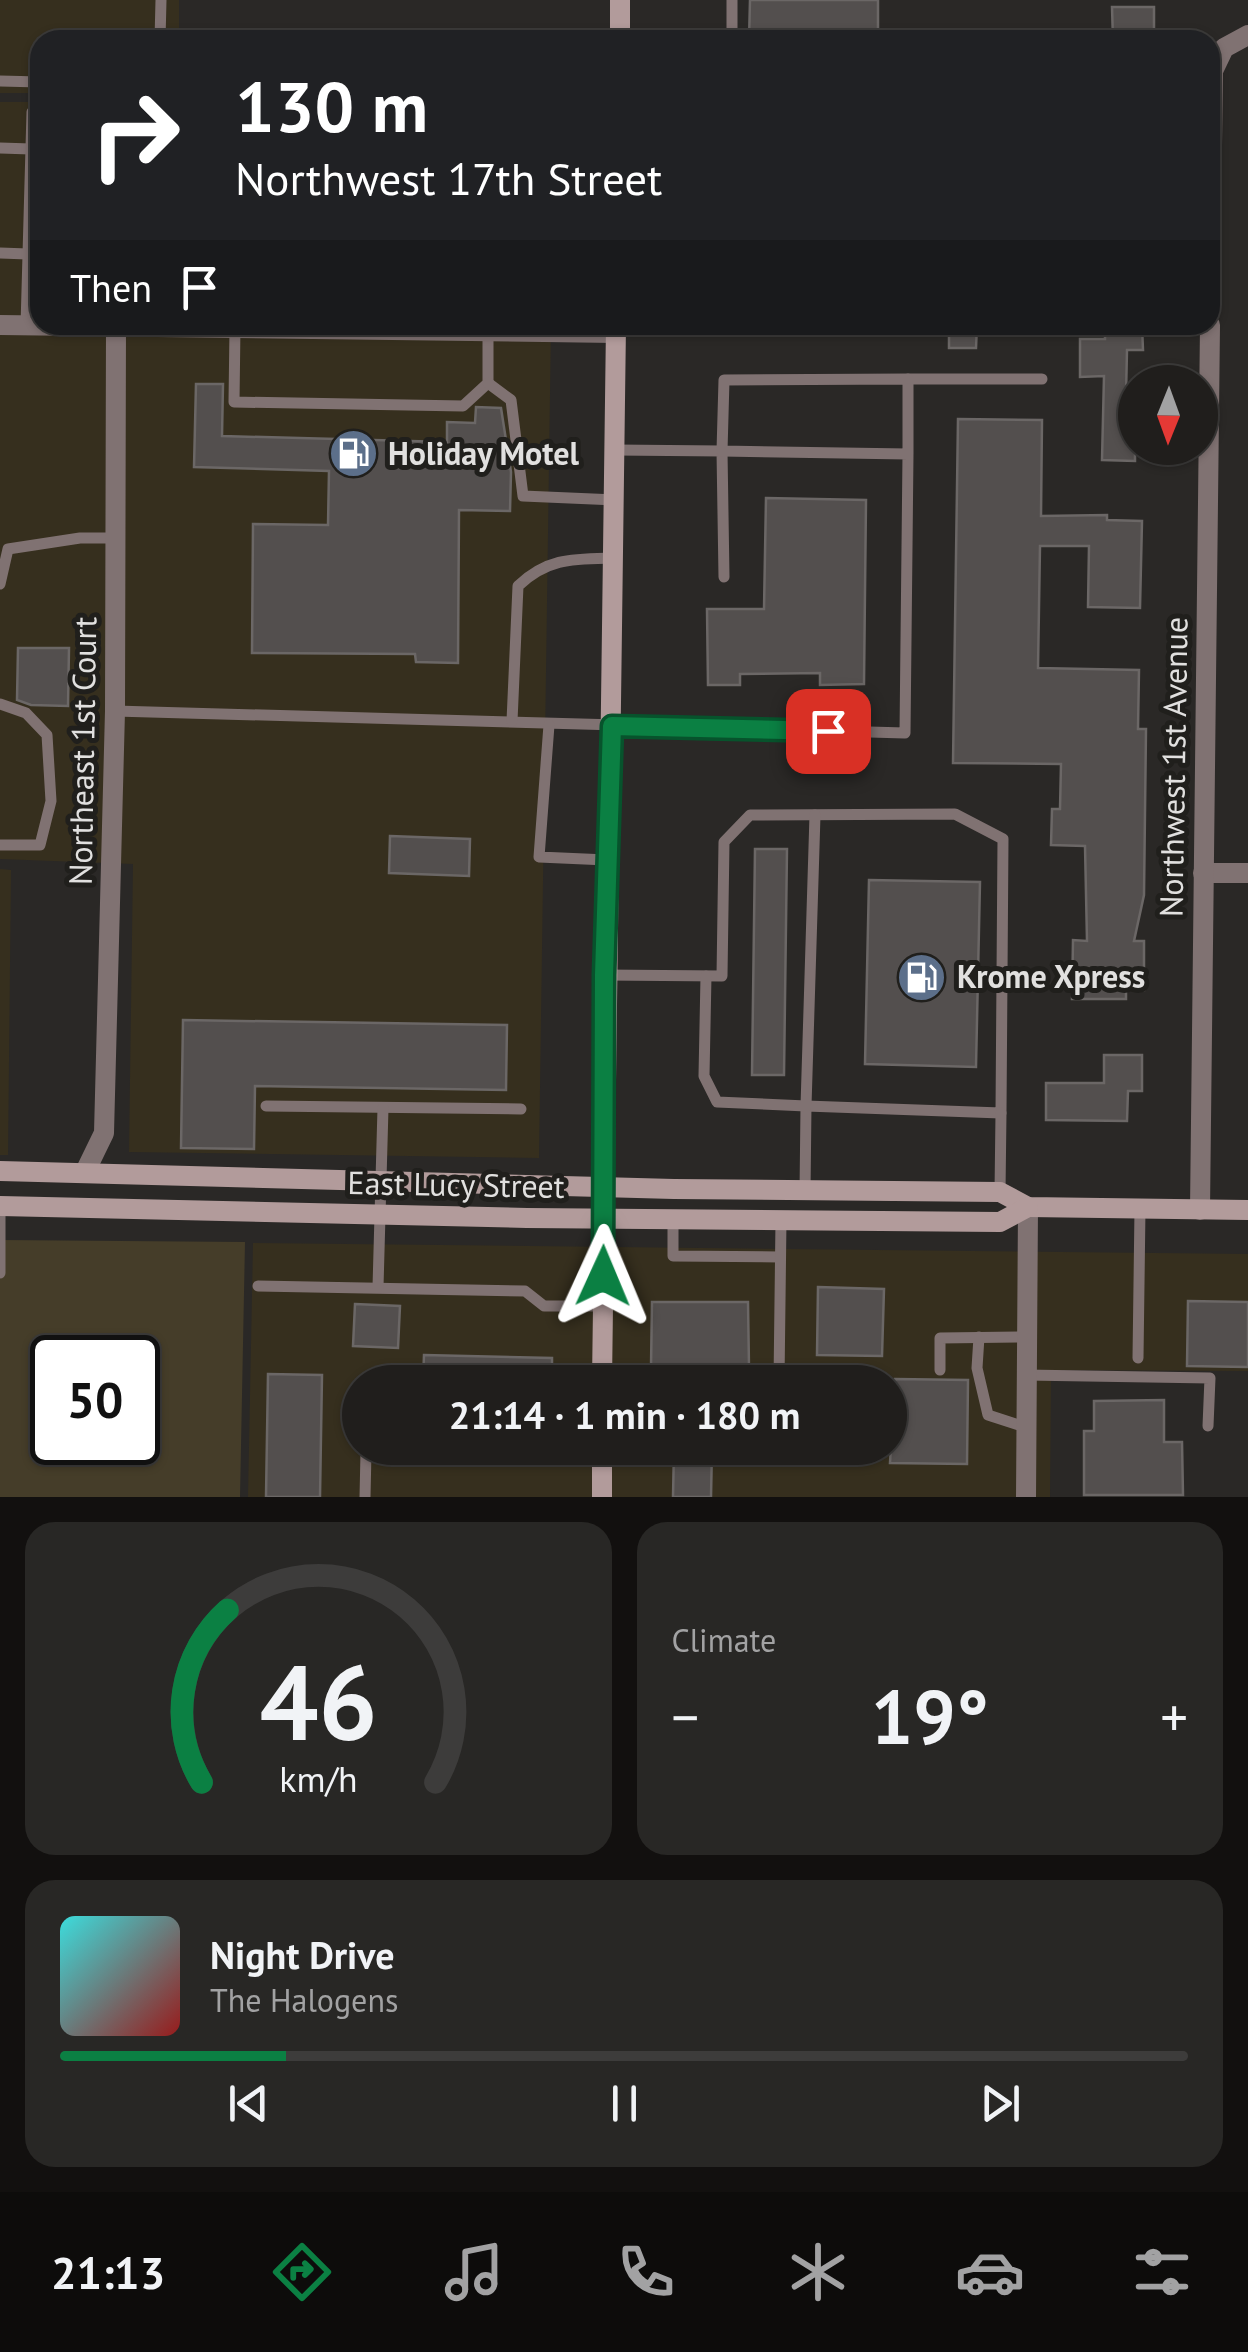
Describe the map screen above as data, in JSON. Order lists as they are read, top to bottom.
{
  "streets": {
    "street": ["Northeast 1st Court", "Northwest 1st Avenue", "East Lucy Street"]
  },
  "crossings": [
    ["Northeast 1st Court", "East Lucy Street"],
    ["Northwest 1st Avenue", "East Lucy Street"]
  ],
  "places": {
    "fuel station": ["Holiday Motel", "Krome Xpress"]
  },
  "north": "bottom",
  "page": {
    "turn": ["130 m", "Northwest 17th Street"],
    "then": "Then",
    "limit": "50",
    "trip": "21:14 · 1 min · 180 m",
    "tile": "Climate",
    "heat": ["−", "19°", "+"],
    "song": ["Night Drive", "The Halogens"],
    "tabs": "21:13",
    "gauge": ["46", "km/h"]
  }
}
